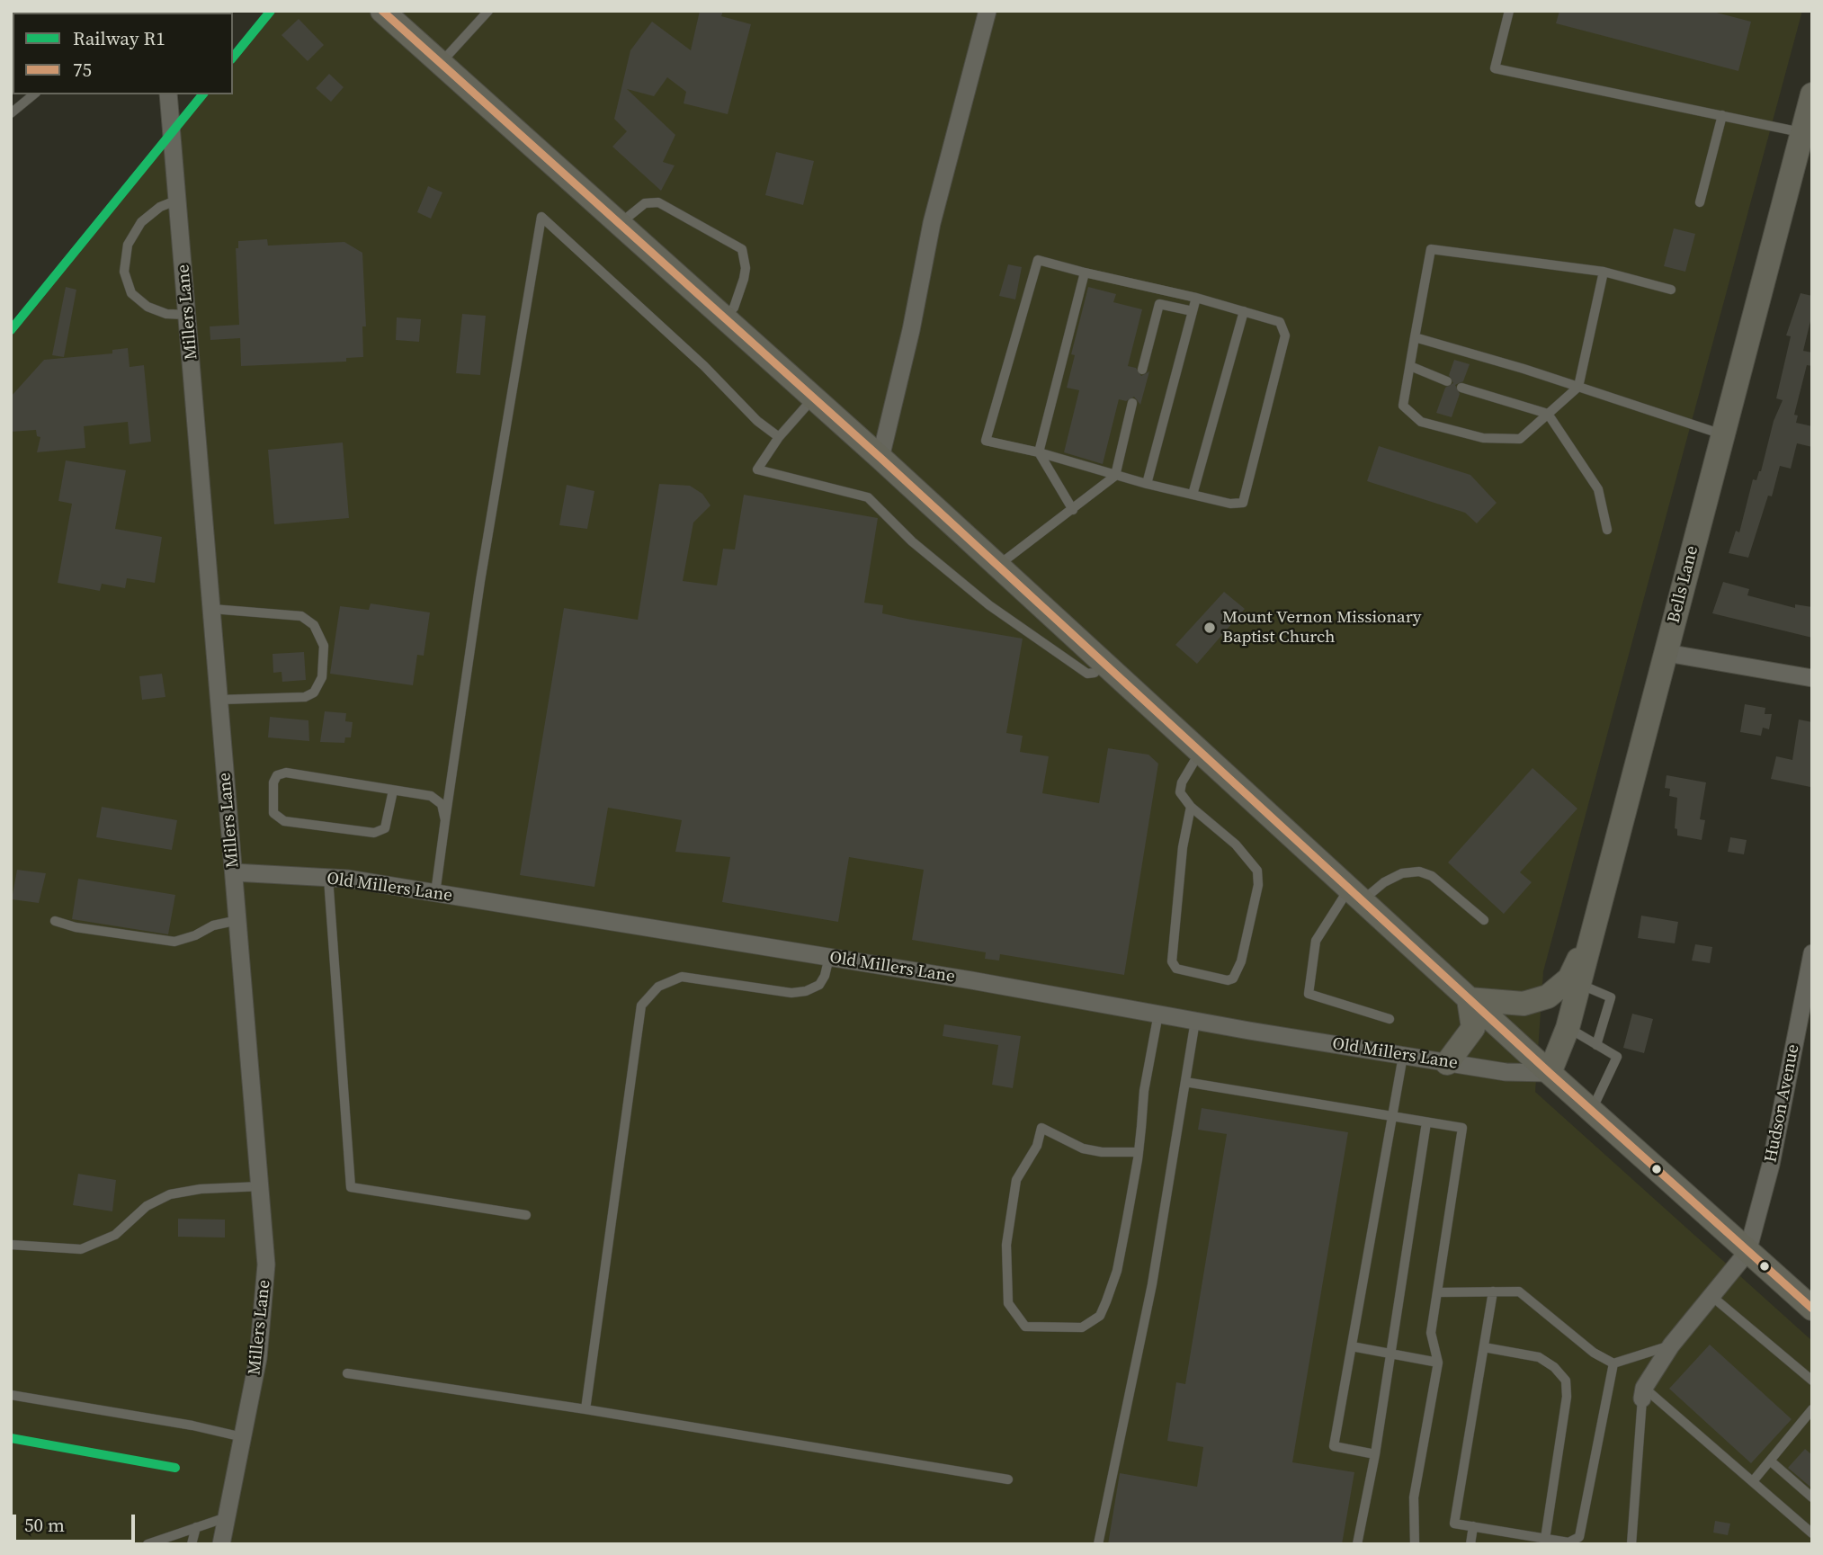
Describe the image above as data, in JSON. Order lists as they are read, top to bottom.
{
  "streets": {
    "main road": ["Bells Lane"],
    "street": ["Millers Lane", "Old Millers Lane", "Hudson Avenue"]
  },
  "crossings": [
    ["Millers Lane", "Old Millers Lane"],
    ["Bells Lane", "Old Millers Lane"]
  ],
  "places": ["Mount Vernon Missionary Baptist Church"],
  "lines": ["rail line R1", "transit line 75"],
  "legend": ["Railway R1", "75"],
  "scale_bar": "50 m"
}
